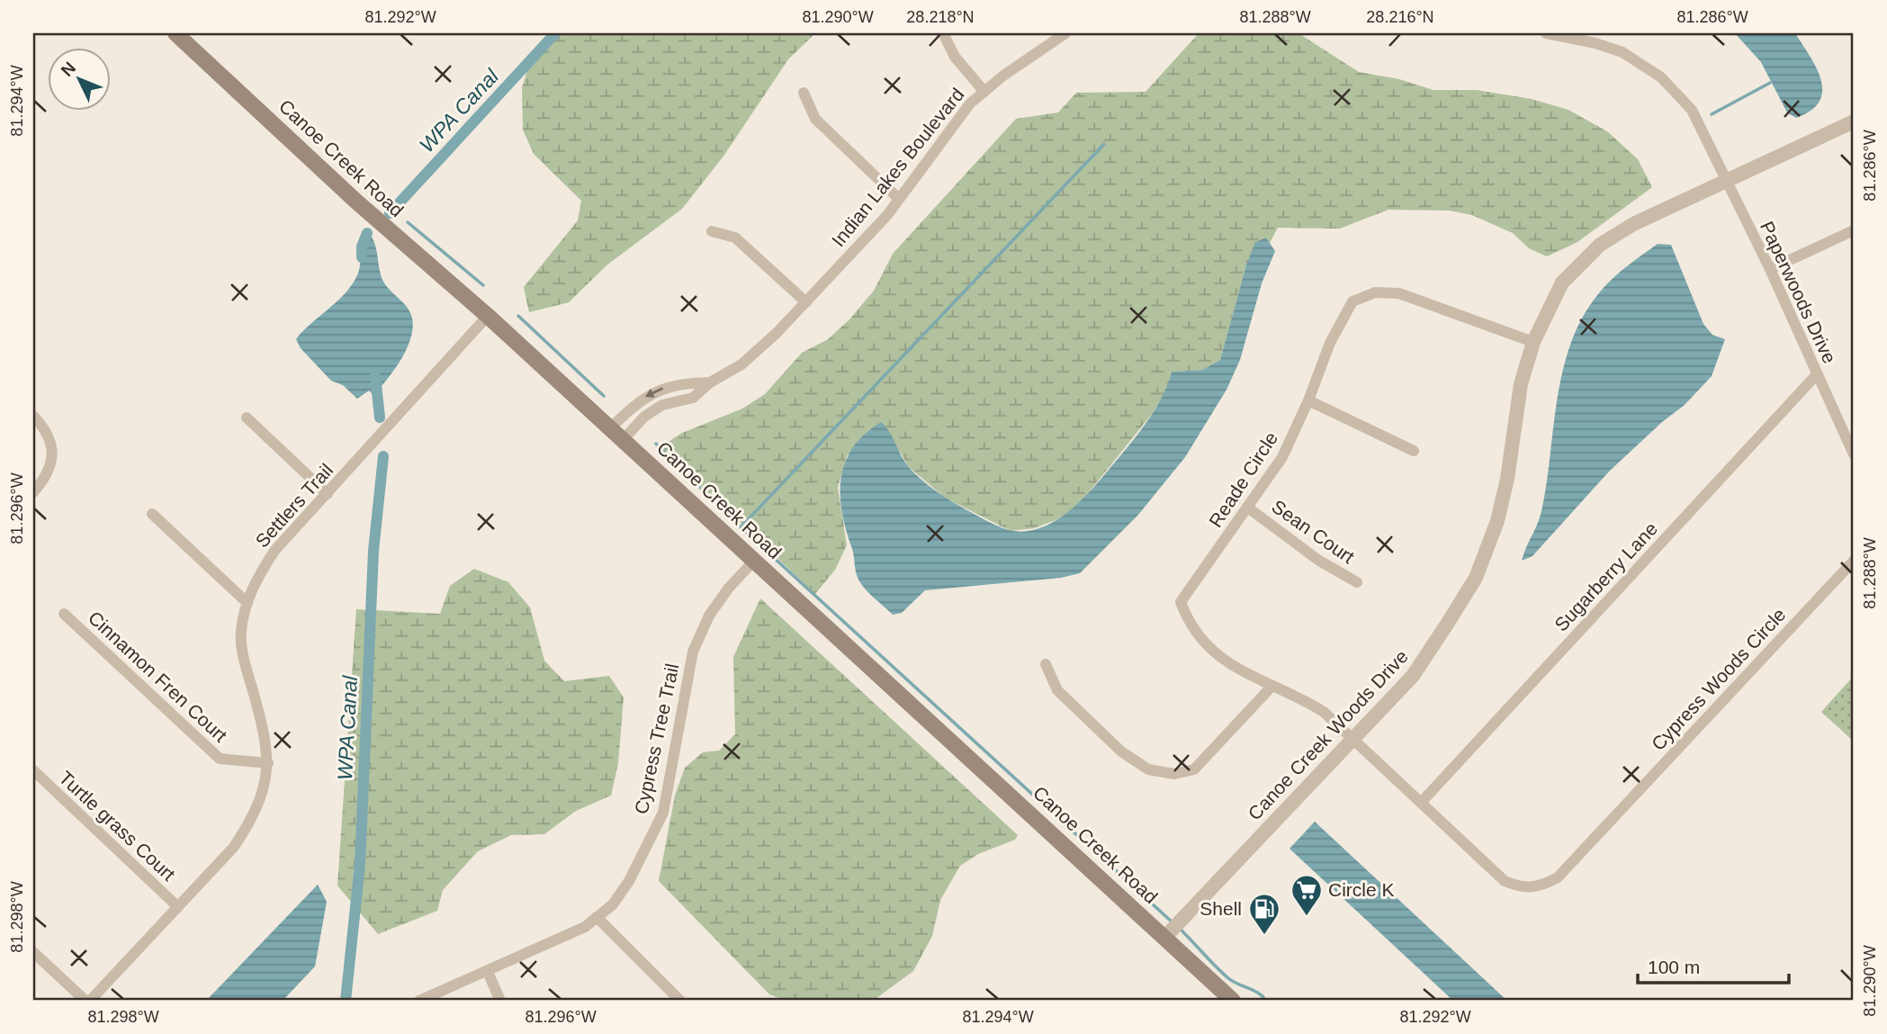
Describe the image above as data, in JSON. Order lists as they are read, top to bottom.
{
  "streets": {
    "main road": ["Canoe Creek Road"],
    "street": [
      "Indian Lakes Boulevard",
      "Paperwoods Drive",
      "Reade Circle",
      "Settlers Trail",
      "Sean Court",
      "Sugarberry Lane",
      "Cinnamon Fren Court",
      "Cypress Woods Circle",
      "Canoe Creek Woods Drive",
      "Cypress Tree Trail",
      "Turtle grass Court"
    ]
  },
  "crossings": [
    ["Canoe Creek Road", "Indian Lakes Boulevard"],
    ["Canoe Creek Road", "Settlers Trail"],
    ["Canoe Creek Road", "Canoe Creek Woods Drive"],
    ["Canoe Creek Road", "Cypress Tree Trail"],
    ["Paperwoods Drive", "Sugarberry Lane"],
    ["Paperwoods Drive", "Canoe Creek Woods Drive"],
    ["Reade Circle", "Sean Court"],
    ["Reade Circle", "Cypress Woods Circle"],
    ["Reade Circle", "Canoe Creek Woods Drive"],
    ["Settlers Trail", "Cinnamon Fren Court"],
    ["Settlers Trail", "Turtle grass Court"],
    ["Sugarberry Lane", "Cypress Woods Circle"],
    ["Cypress Woods Circle", "Canoe Creek Woods Drive"]
  ],
  "water": ["WPA Canal"],
  "places": {
    "supermarket": ["Circle K"],
    "fuel station": ["Shell"]
  },
  "scale_bar": "100 m",
  "north": "top left",
  "coordinates": [
    "81.292°W",
    "81.290°W",
    "28.218°N",
    "81.288°W",
    "28.216°N",
    "81.286°W",
    "81.294°W",
    "81.296°W",
    "81.298°W"
  ]
}
